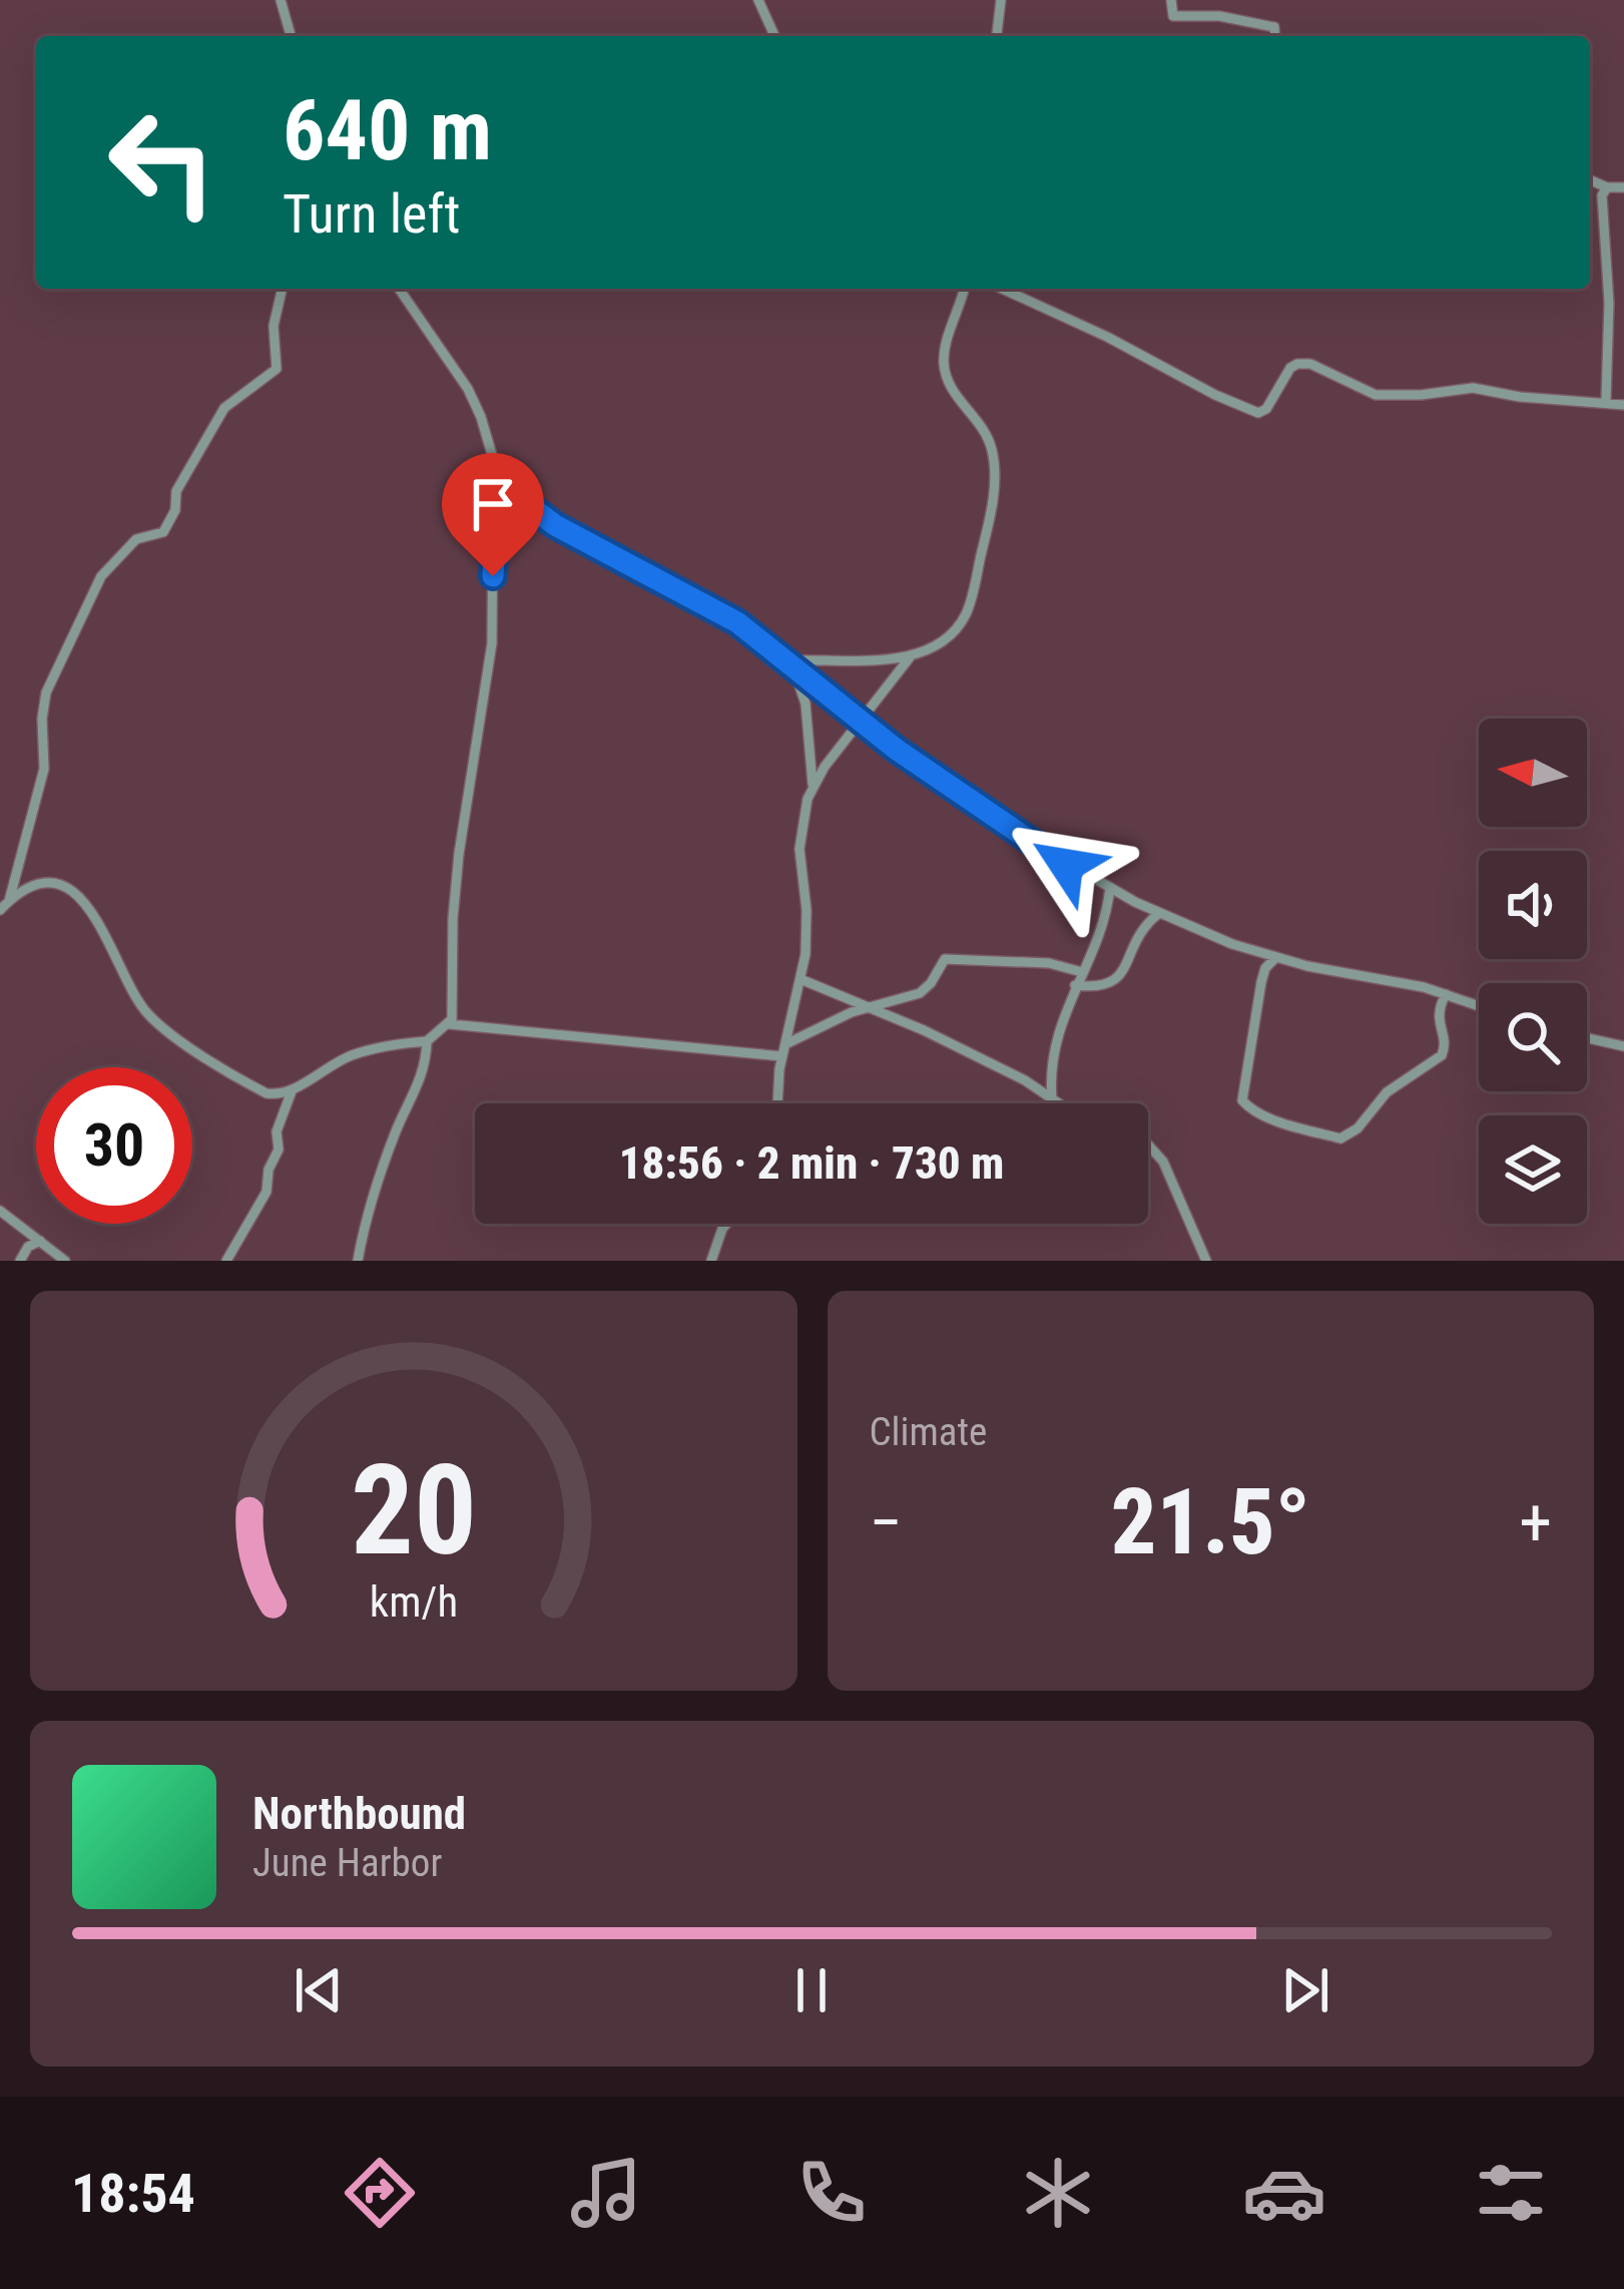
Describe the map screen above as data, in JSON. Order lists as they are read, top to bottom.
{
  "north": "left",
  "page": {
    "turn": ["640 m", "Turn left"],
    "limit": "30",
    "trip": "18:56 · 2 min · 730 m",
    "tile": "Climate",
    "heat": ["−", "21.5°", "+"],
    "song": ["Northbound", "June Harbor"],
    "tabs": "18:54",
    "gauge": ["20", "km/h"]
  }
}
